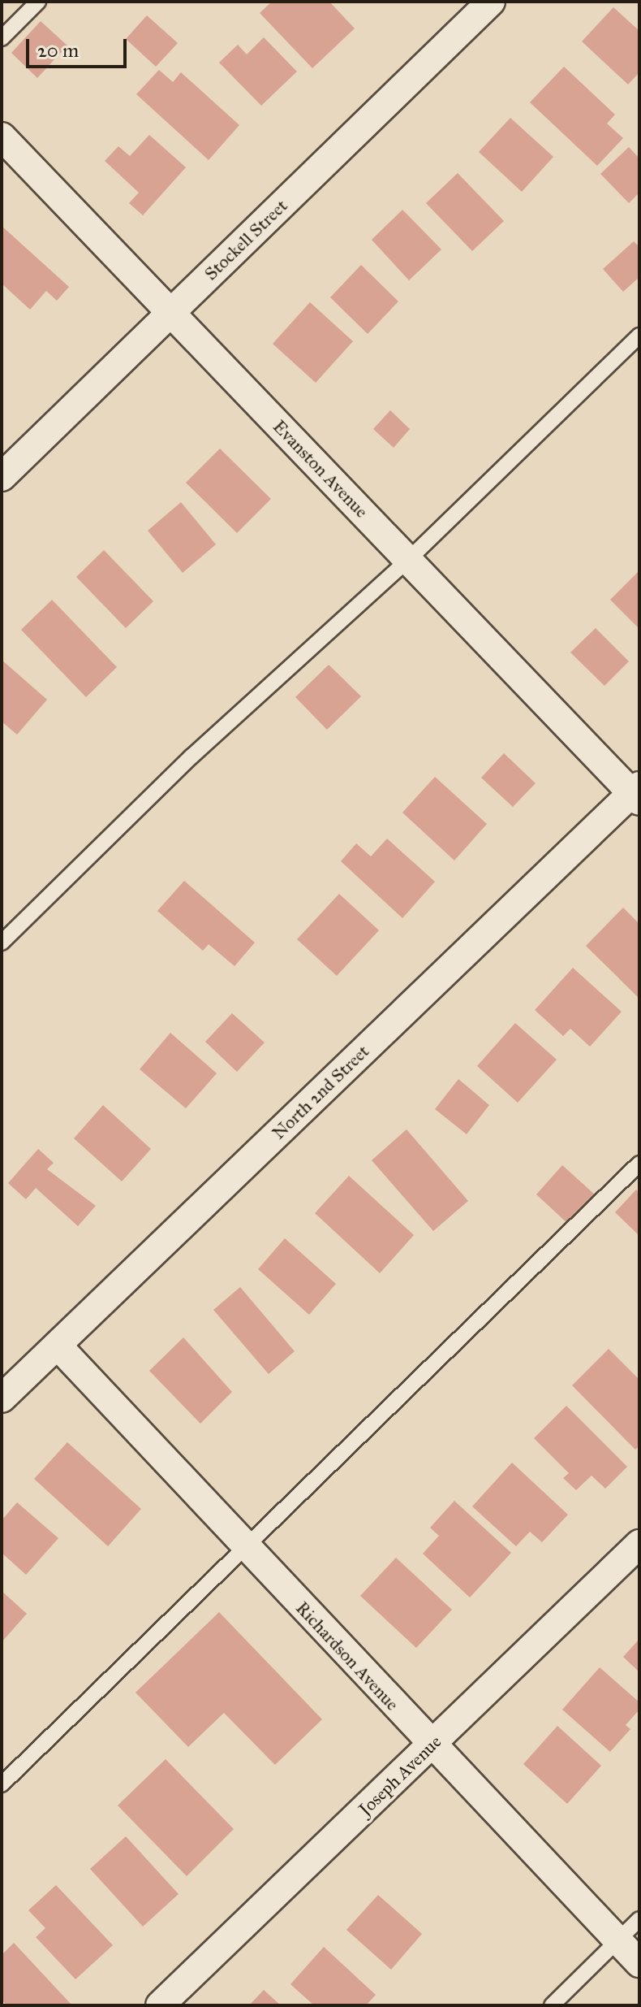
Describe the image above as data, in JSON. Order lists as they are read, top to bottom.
{
  "streets": {
    "street": [
      "Stockell Street",
      "Evanston Avenue",
      "North 2nd Street",
      "Richardson Avenue",
      "Joseph Avenue"
    ]
  },
  "crossings": [
    ["Stockell Street", "Evanston Avenue"],
    ["Evanston Avenue", "North 2nd Street"],
    ["North 2nd Street", "Richardson Avenue"],
    ["Richardson Avenue", "Joseph Avenue"]
  ],
  "scale_bar": "20 m"
}
